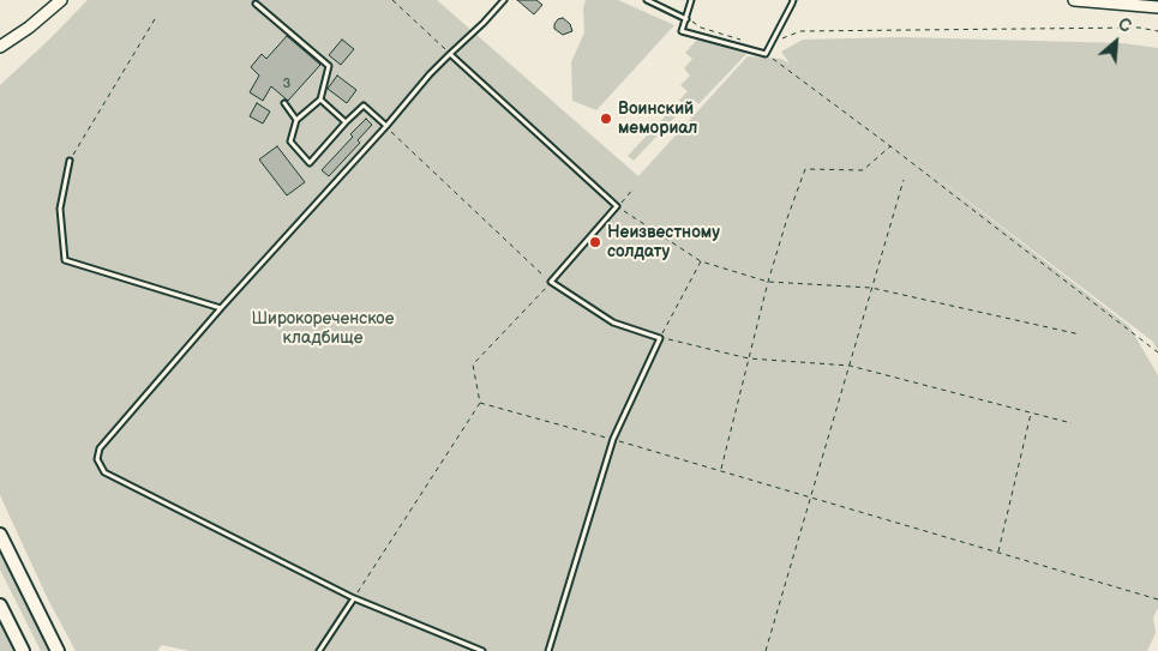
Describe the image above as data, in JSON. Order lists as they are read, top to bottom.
{
  "parks": ["Широкореченское кладбище"],
  "places": ["Воинский мемориал", "Неизвестному солдату"],
  "house_numbers": ["3"],
  "north": "top right"
}
